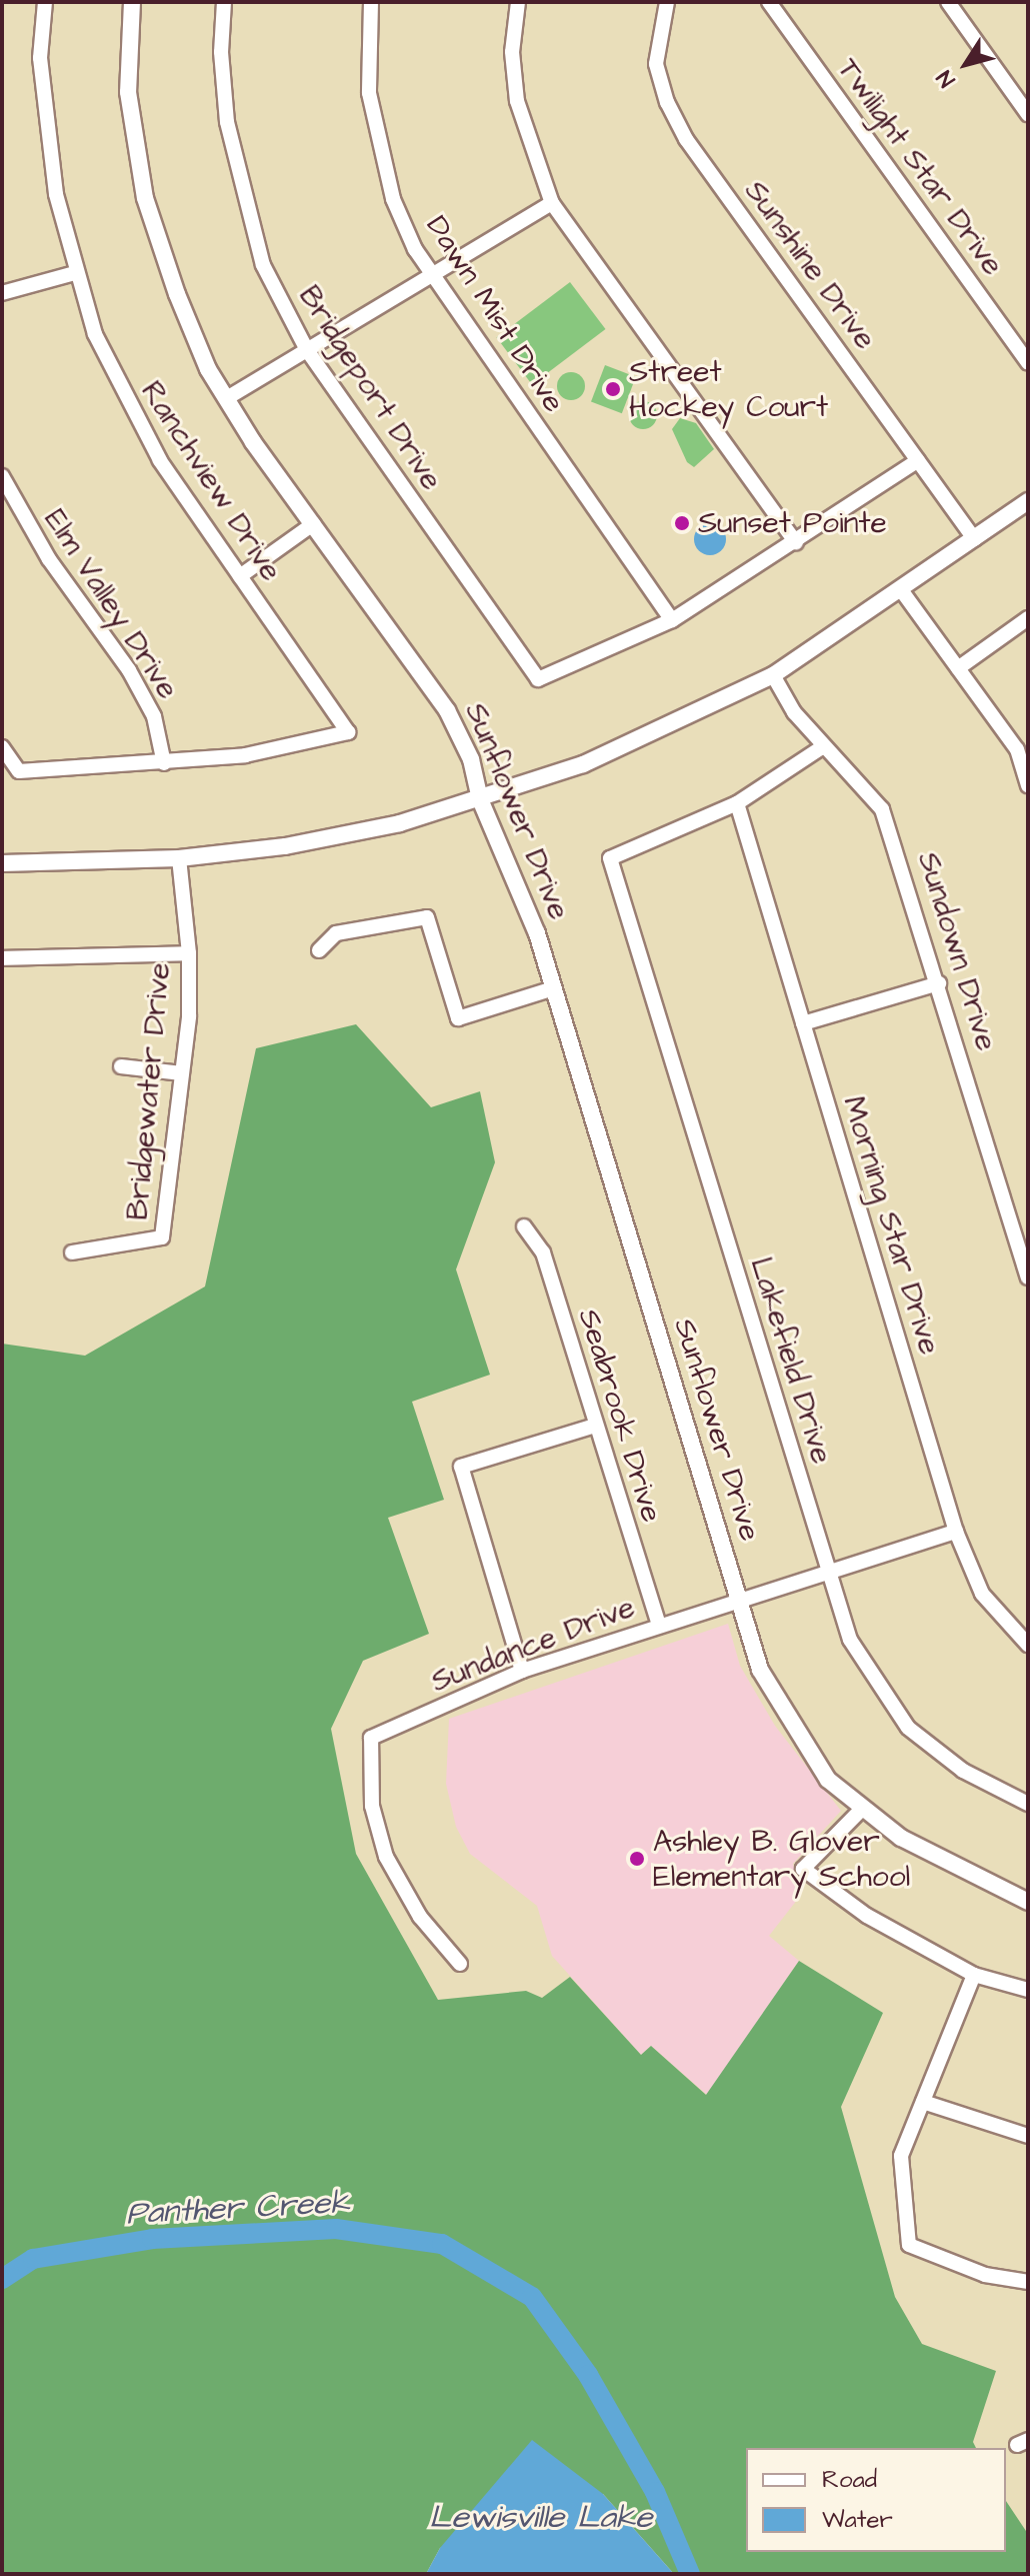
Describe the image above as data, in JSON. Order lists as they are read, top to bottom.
{
  "streets": {
    "street": [
      "Twilight Star Drive",
      "Sunshine Drive",
      "Dawn Mist Drive",
      "Bridgeport Drive",
      "Ranchview Drive",
      "Elm Valley Drive",
      "Sunflower Drive",
      "Sundown Drive",
      "Bridgewater Drive",
      "Morning Star Drive",
      "Lakefield Drive",
      "Seabrook Drive",
      "Sundance Drive"
    ]
  },
  "crossings": [
    ["Dawn Mist Drive", "Bridgeport Drive"],
    ["Ranchview Drive", "Elm Valley Drive"],
    ["Sunflower Drive", "Sundance Drive"],
    ["Morning Star Drive", "Lakefield Drive"],
    ["Morning Star Drive", "Sundance Drive"],
    ["Lakefield Drive", "Sundance Drive"],
    ["Seabrook Drive", "Sundance Drive"]
  ],
  "water": ["Panther Creek", "Lewisville Lake"],
  "places": ["Street Hockey Court", "Sunset Pointe", "Ashley B. Glover Elementary School"],
  "legend": ["Road", "Water"],
  "north": "bottom left"
}
